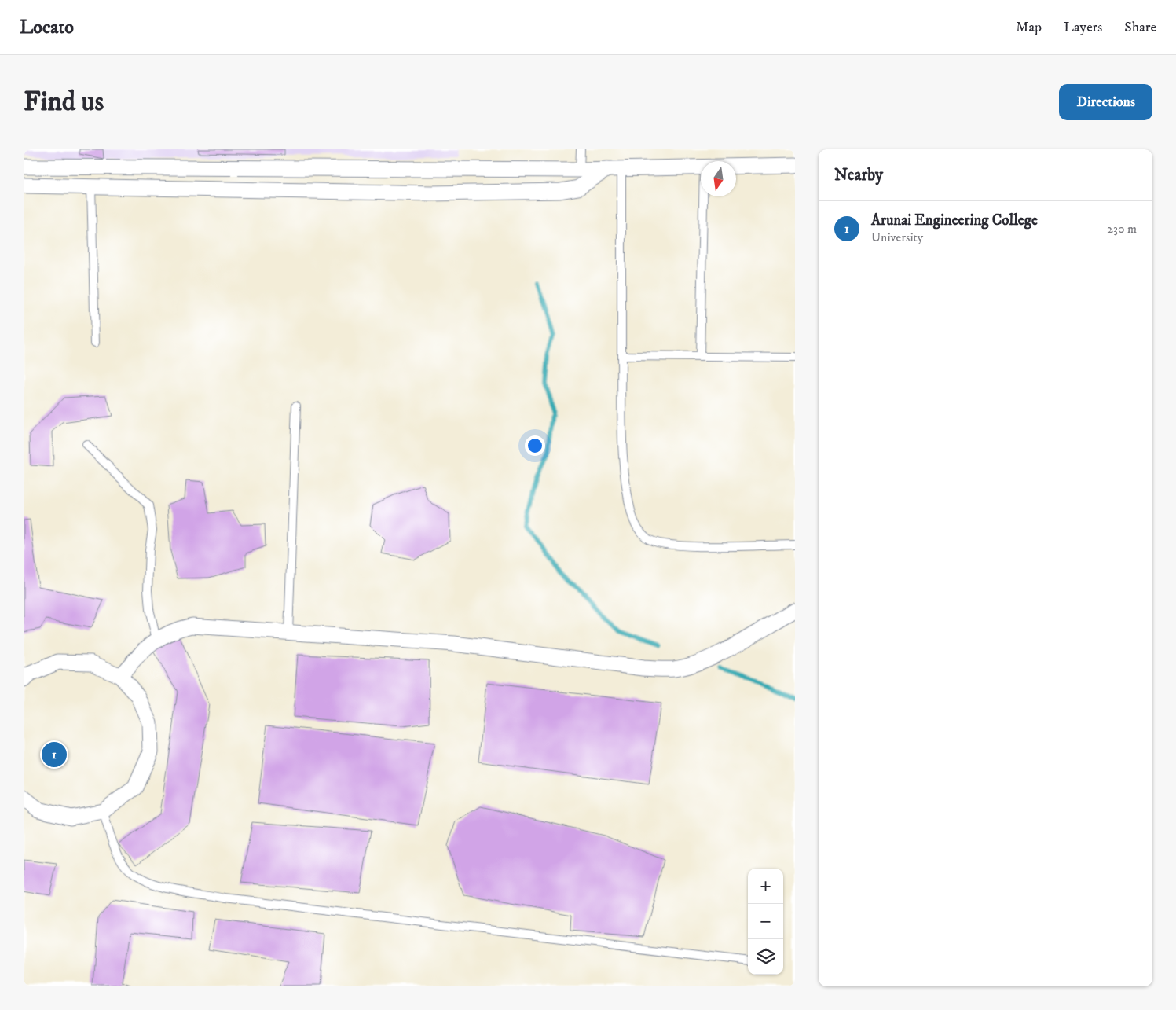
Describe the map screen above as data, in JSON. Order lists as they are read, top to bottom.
{
  "north": "bottom",
  "page": {
    "header": "Locato",
    "nav": ["Map", "Layers", "Share"],
    "buttons": "Directions",
    "title": "Find us",
    "heading": "Nearby",
    "list": [
      {
        "mark": "1",
        "name": "Arunai Engineering College",
        "note": "University",
        "value": "230 m"
      }
    ],
    "pins": "1",
    "map_buttons": ["+", "−"]
  }
}
